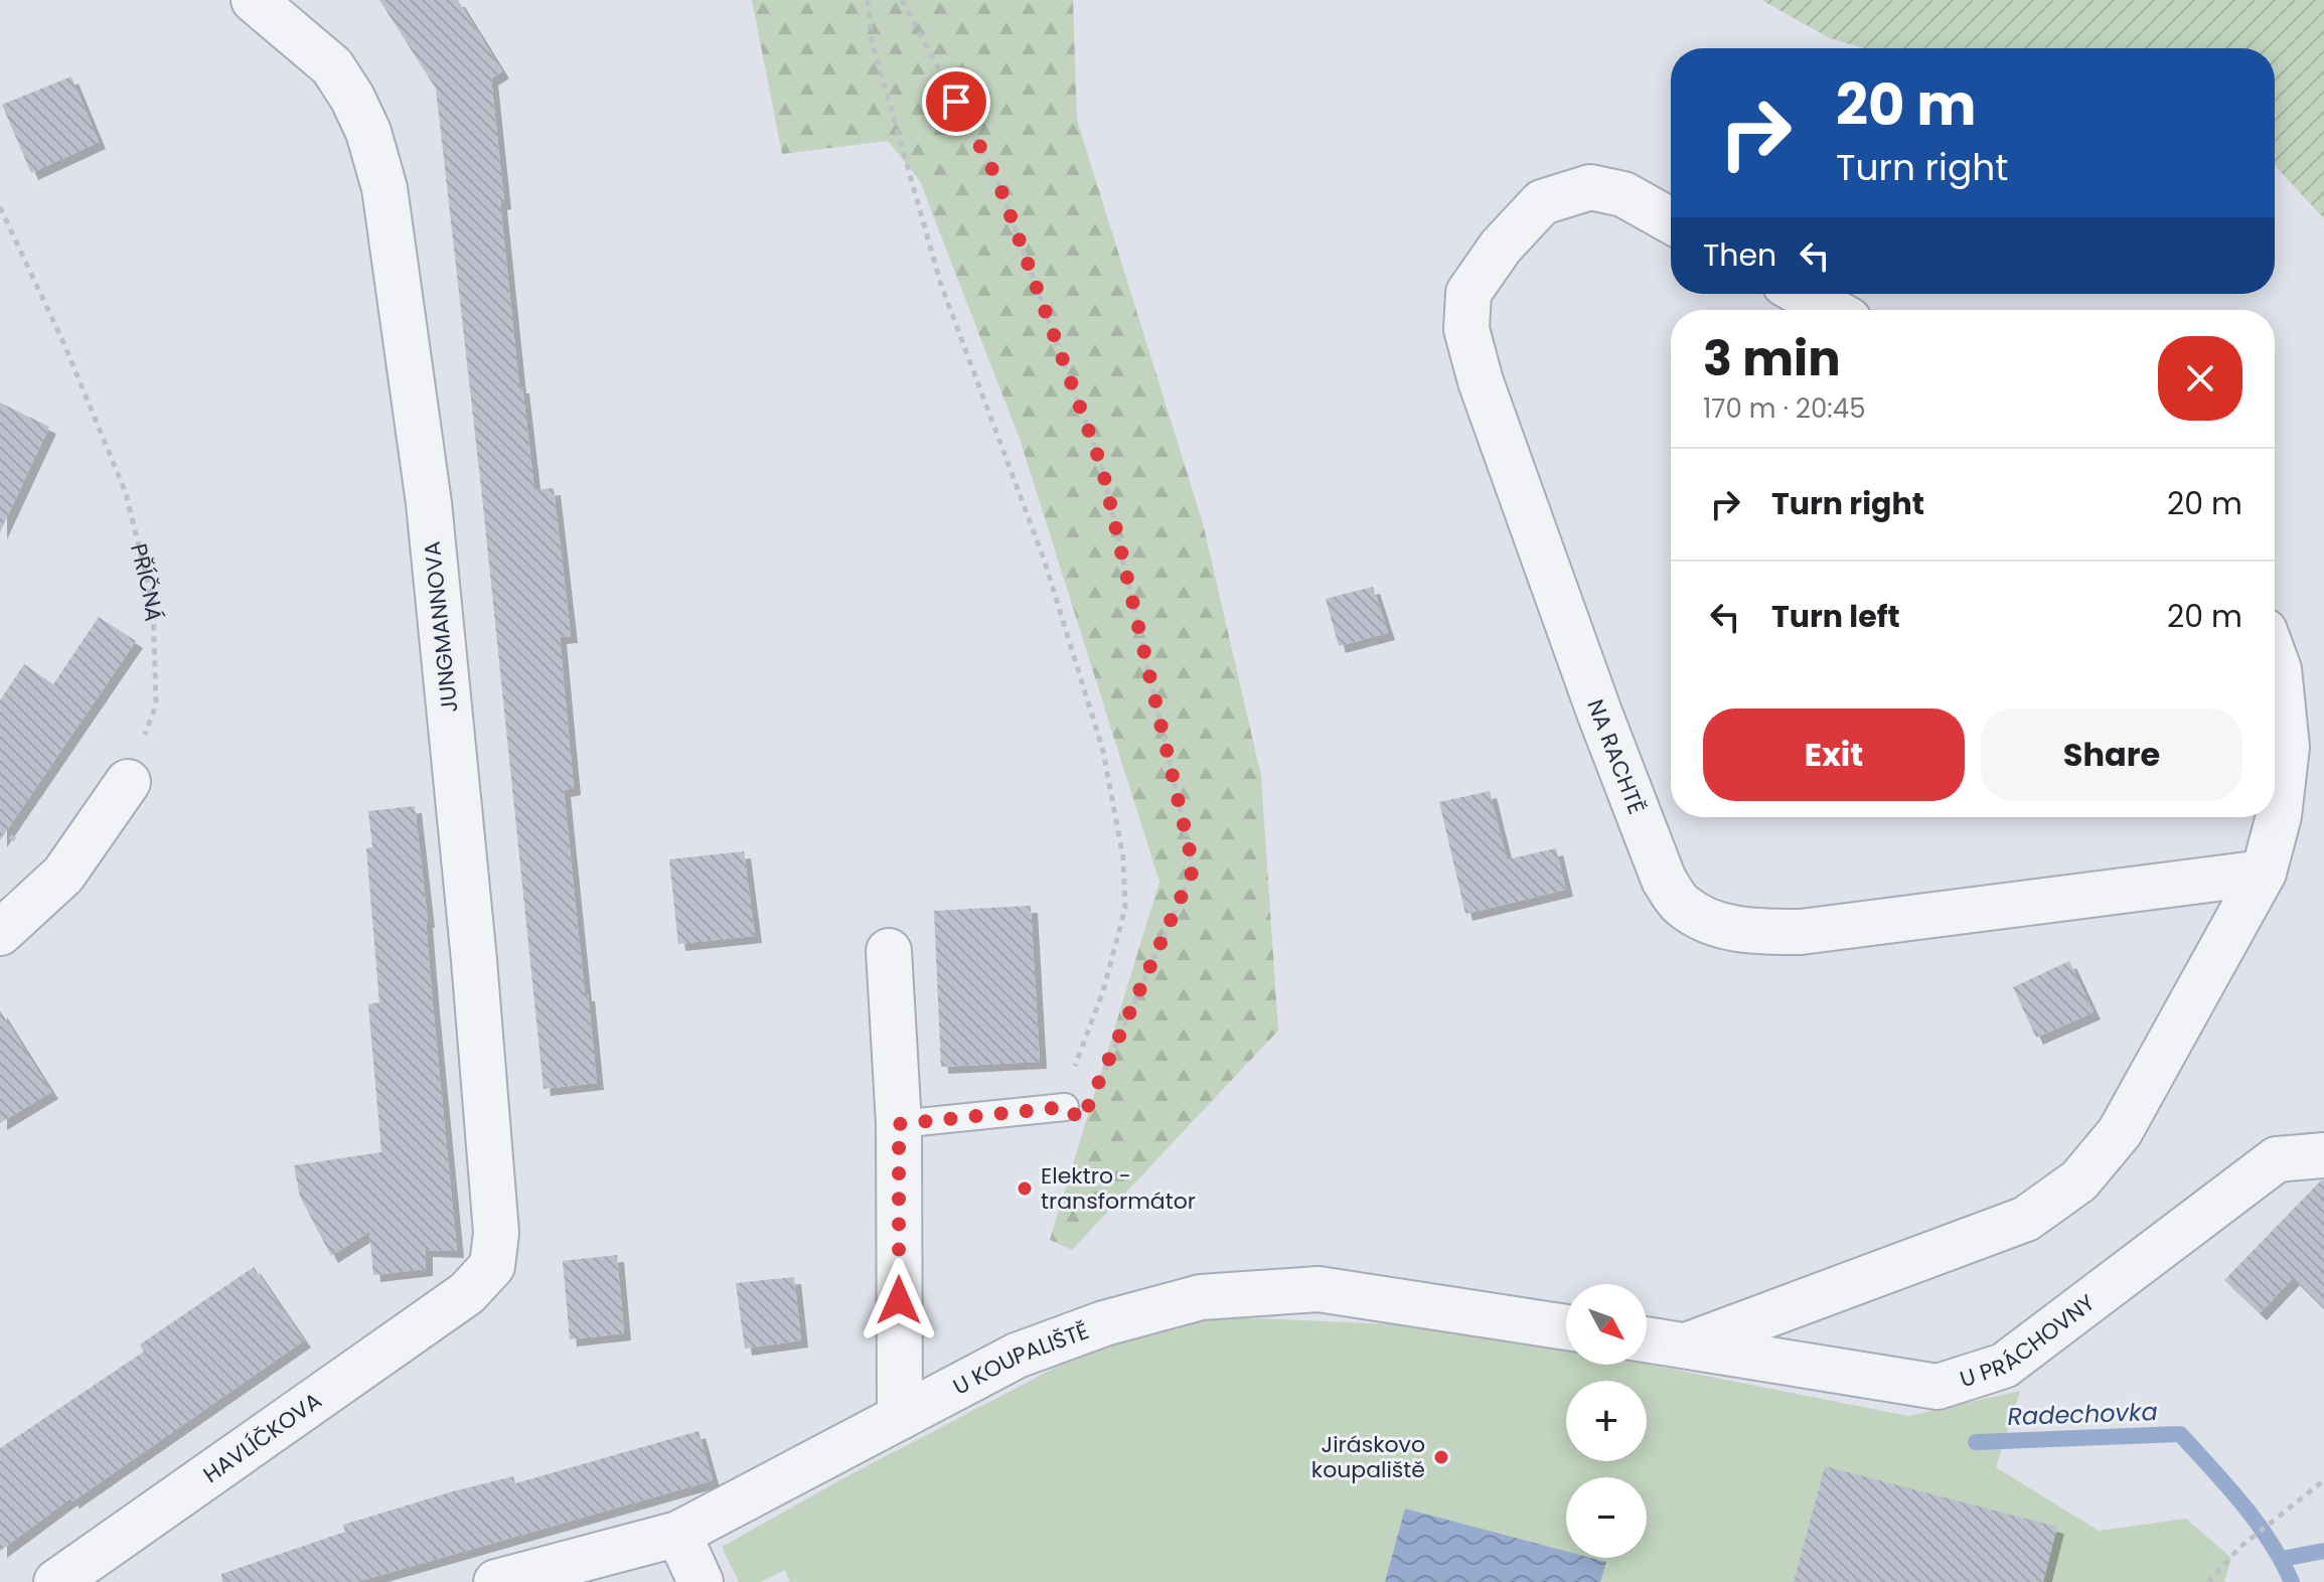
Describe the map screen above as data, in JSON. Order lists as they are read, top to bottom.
{
  "streets": {
    "street": [
      "JUNGMANNOVA",
      "NA RACHTĚ",
      "U PRÁCHOVNY",
      "U KOUPALIŠTĚ",
      "HAVLÍČKOVA"
    ],
    "path": ["PŘÍČNÁ"]
  },
  "crossings": [
    ["JUNGMANNOVA", "HAVLÍČKOVA"]
  ],
  "water": ["Radechovka"],
  "places": ["Elektro - transformátor", "Jiráskovo koupaliště"],
  "north": "bottom right",
  "page": {
    "turn": ["20 m", "Turn right"],
    "then": "Then",
    "heading": ["3 min", "170 m · 20:45"],
    "list": [
      {
        "name": "Turn right",
        "value": "20 m"
      },
      {
        "name": "Turn left",
        "value": "20 m"
      }
    ],
    "buttons": ["Exit", "Share"],
    "map_buttons": ["+", "−"]
  }
}
